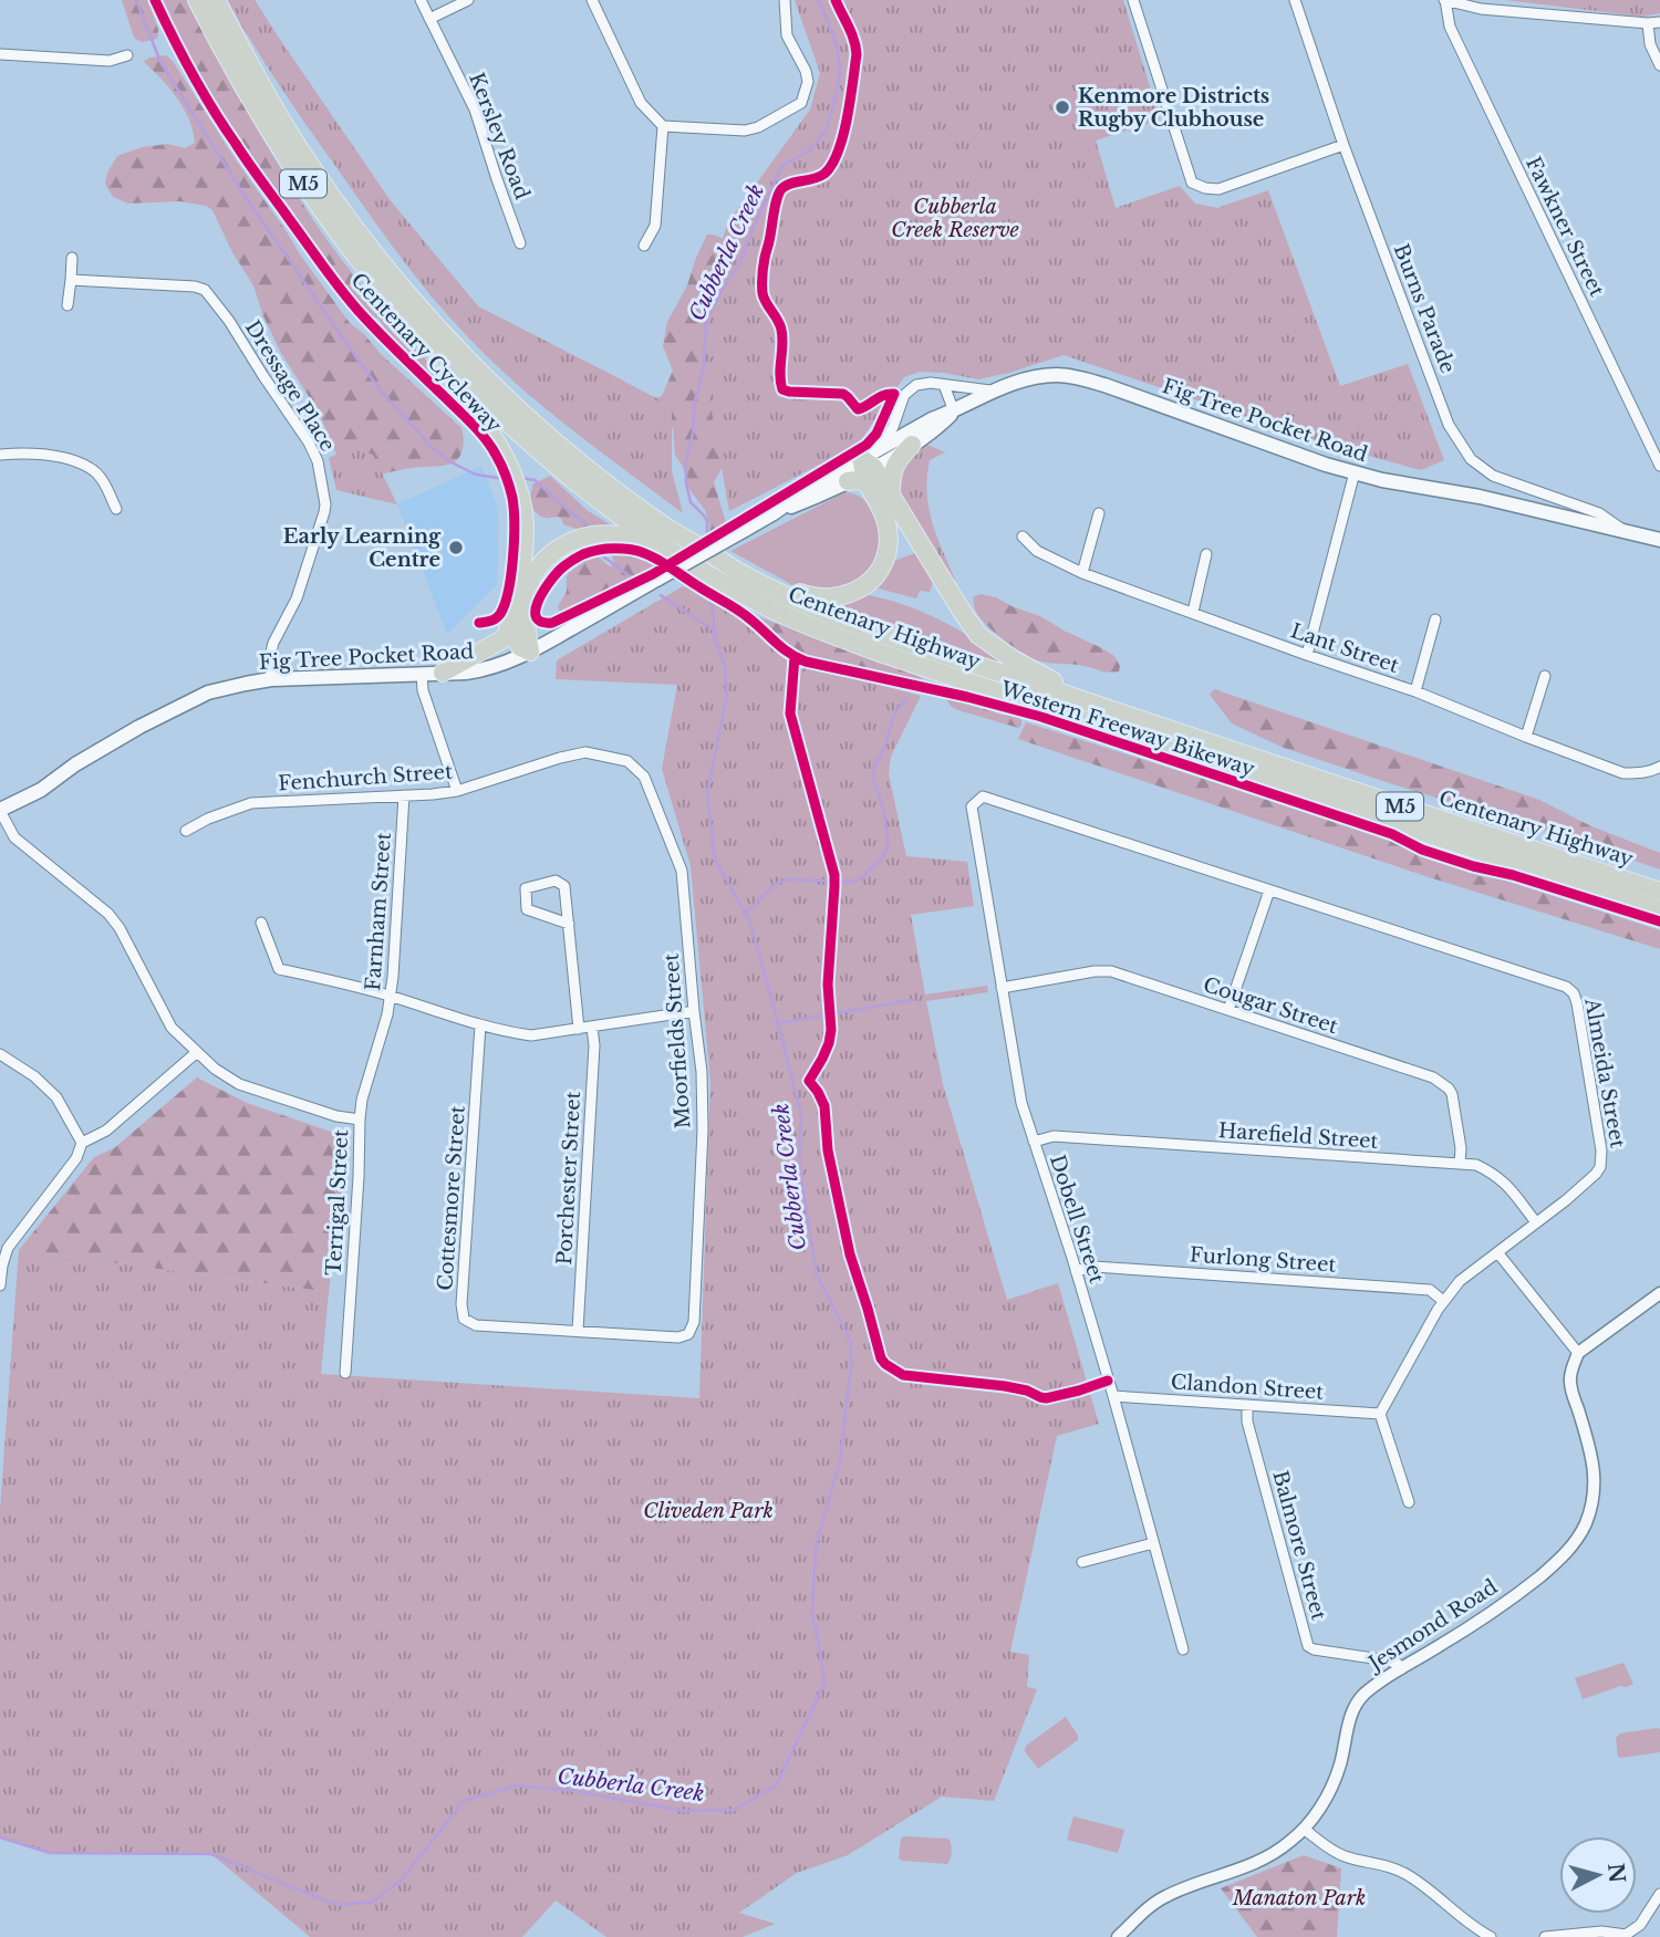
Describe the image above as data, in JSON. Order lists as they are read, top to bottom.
{
  "streets": {
    "highway": ["M5", "Centenary Highway"],
    "main road": ["Fig Tree Pocket Road"],
    "street": [
      "Kersley Road",
      "Fawkner Street",
      "Burns Parade",
      "Dressage Place",
      "Lant Street",
      "Fenchurch Street",
      "Farnham Street",
      "Cougar Street",
      "Moorfields Street",
      "Almeida Street",
      "Harefield Street",
      "Porchester Street",
      "Cottesmore Street",
      "Terrigal Street",
      "Dobell Street",
      "Furlong Street",
      "Clandon Street",
      "Balmore Street",
      "Jesmond Road"
    ],
    "cycle path": ["Centenary Cycleway", "Western Freeway Bikeway"]
  },
  "crossings": [
    ["Burns Parade", "Fig Tree Pocket Road"],
    ["Dressage Place", "Fig Tree Pocket Road"],
    ["Fig Tree Pocket Road", "Terrigal Street"],
    ["Fenchurch Street", "Farnham Street"],
    ["Fenchurch Street", "Moorfields Street"],
    ["Farnham Street", "Terrigal Street"],
    ["Cougar Street", "Harefield Street"],
    ["Cougar Street", "Dobell Street"],
    ["Moorfields Street", "Cottesmore Street"],
    ["Almeida Street", "Harefield Street"],
    ["Almeida Street", "Dobell Street"],
    ["Almeida Street", "Furlong Street"],
    ["Almeida Street", "Clandon Street"],
    ["Harefield Street", "Dobell Street"],
    ["Porchester Street", "Cottesmore Street"],
    ["Dobell Street", "Furlong Street"],
    ["Dobell Street", "Clandon Street"],
    ["Clandon Street", "Balmore Street"],
    ["Balmore Street", "Jesmond Road"]
  ],
  "water": ["Cubberla Creek"],
  "parks": ["Cubberla Creek Reserve", "Cliveden Park", "Manaton Park"],
  "places": ["Kenmore Districts Rugby Clubhouse", "Early Learning Centre"],
  "north": "right"
}
